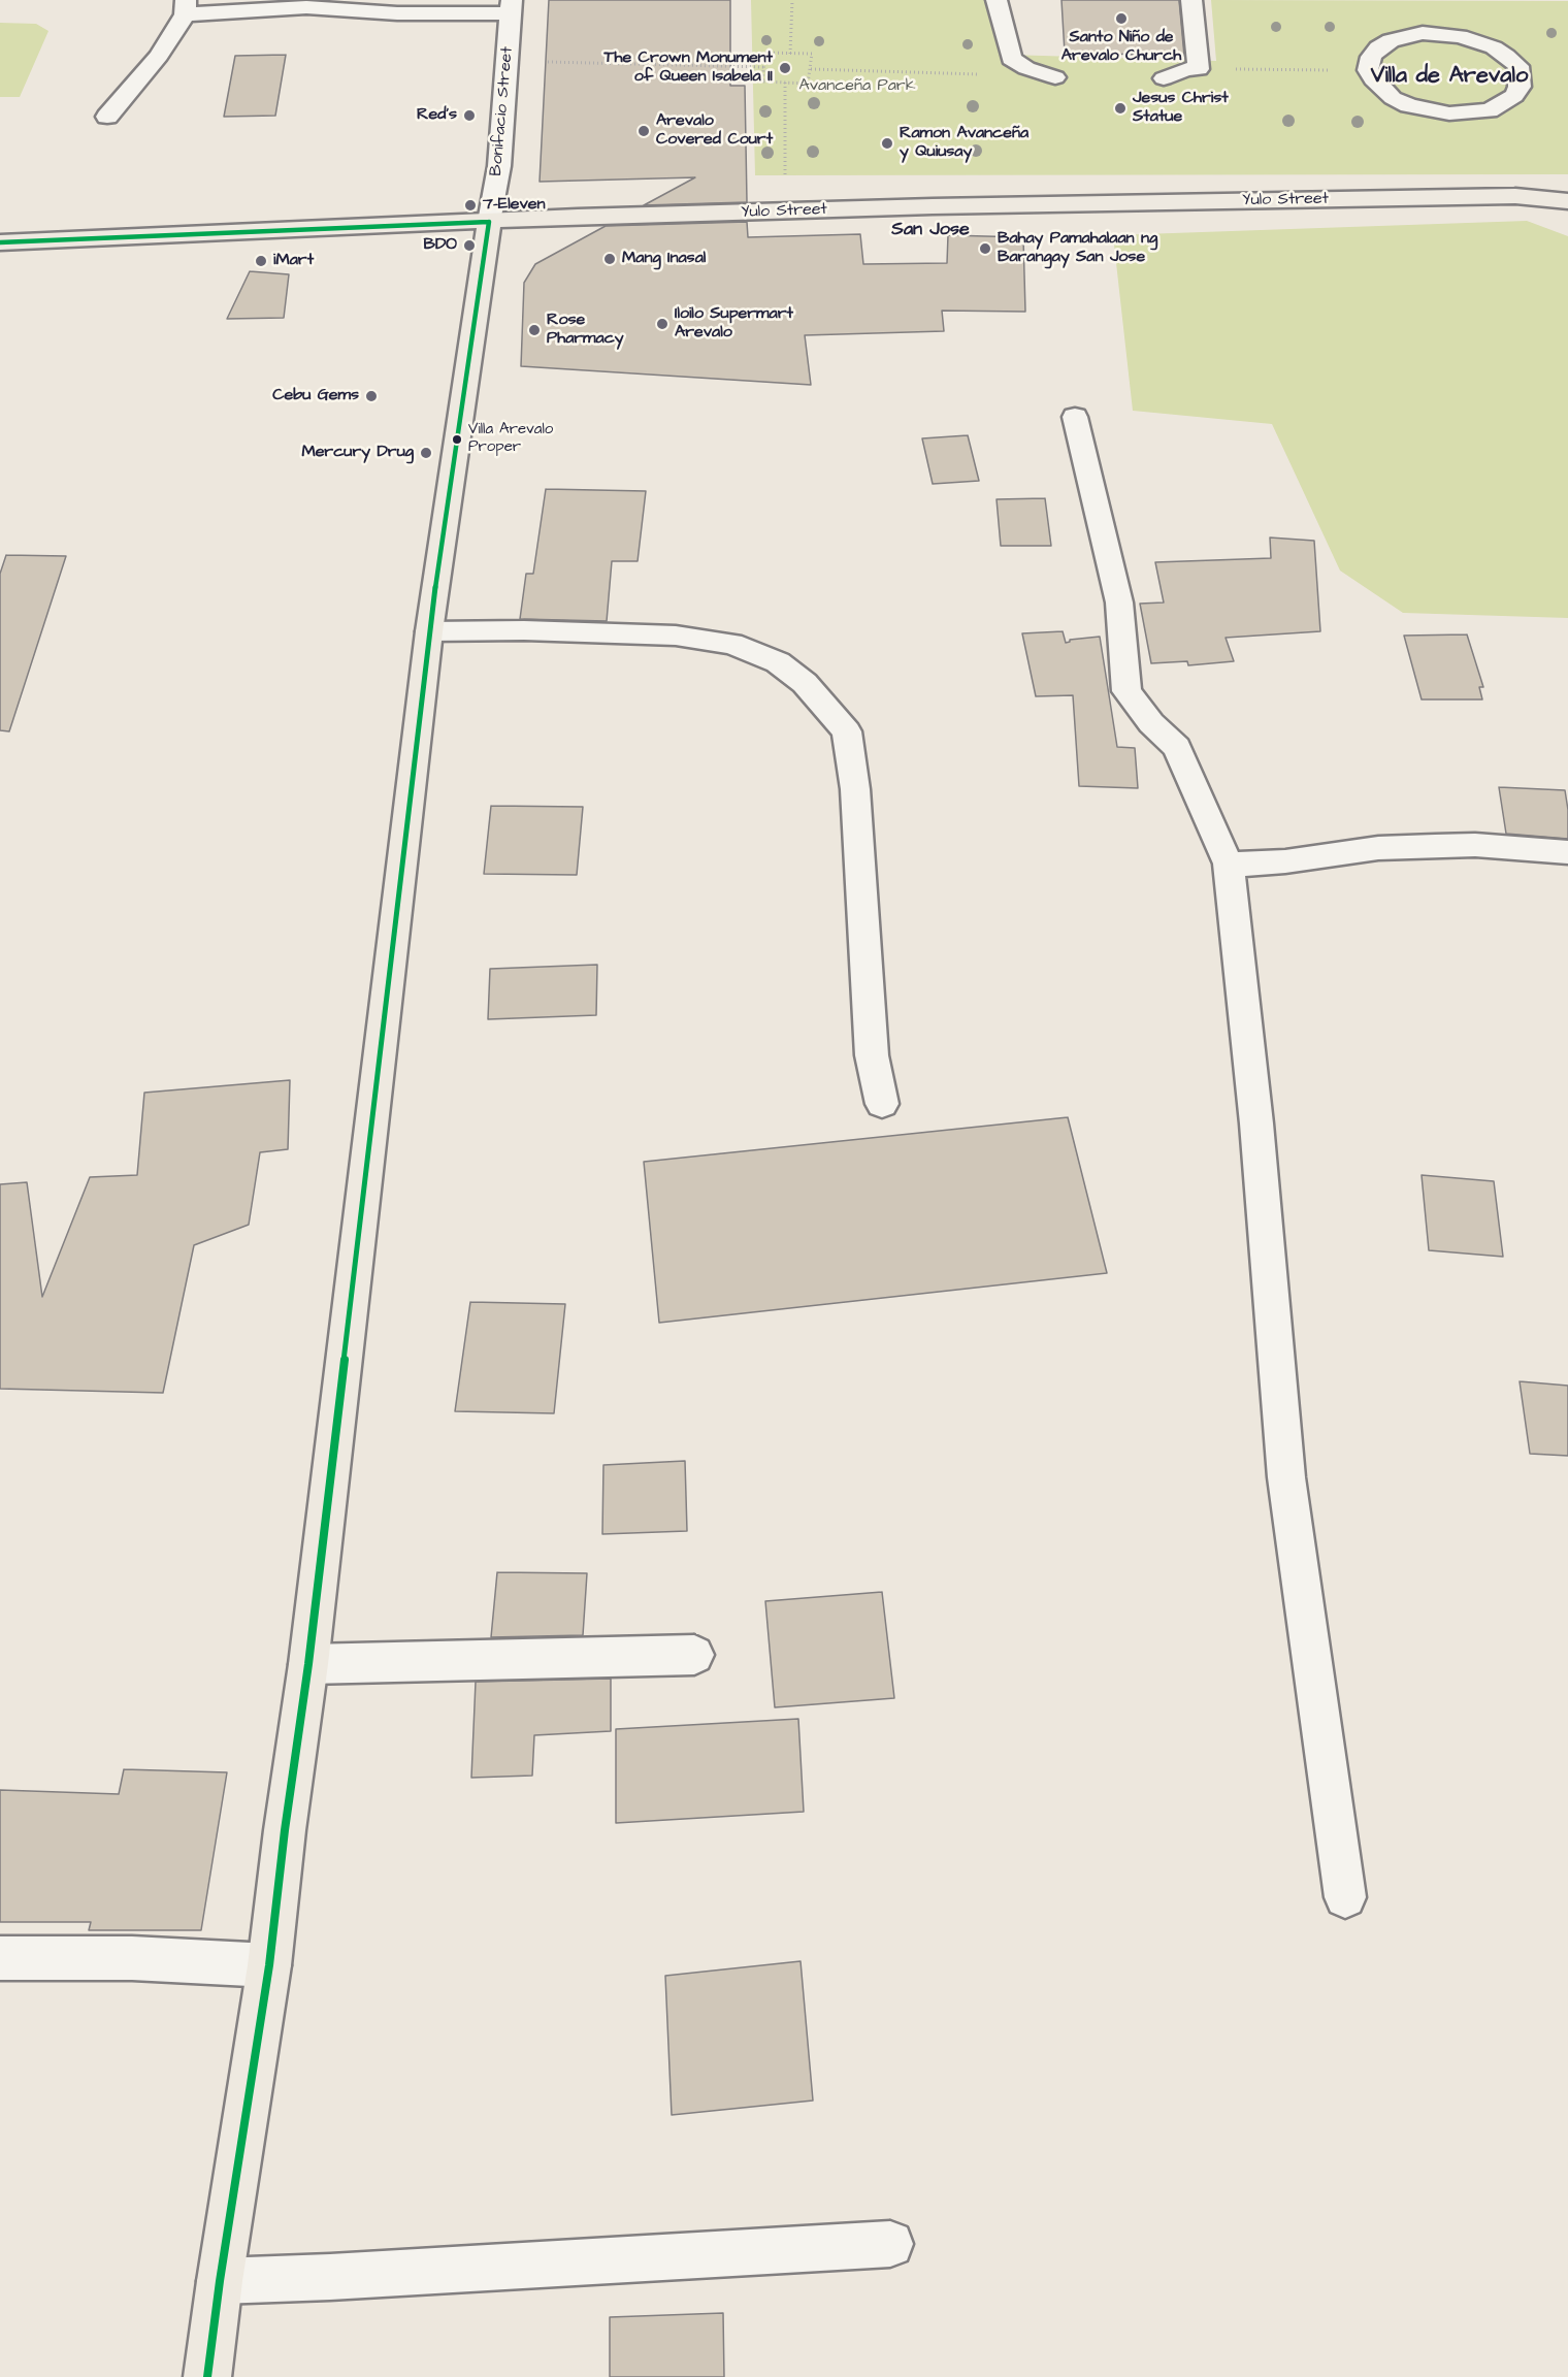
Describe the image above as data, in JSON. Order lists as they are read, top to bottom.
{
  "streets": {
    "main road": ["Yulo Street"],
    "street": ["Bonifacio Street"]
  },
  "crossings": [
    ["Bonifacio Street", "Yulo Street"]
  ],
  "districts": ["Villa de Arevalo", "San Jose"],
  "parks": ["Avanceña Park"],
  "places": [
    "Santo Niño de Arevalo Church",
    "The Crown Monument of Queen Isabela II",
    "Jesus Christ Statue",
    "Red's",
    "Arevalo Covered Court",
    "Ramon Avanceña y Quiusay",
    "7-Eleven",
    "BDO",
    "Bahay Pamahalaan ng Barangay San Jose",
    "Mang Inasal",
    "iMart",
    "Iloilo Supermart Arevalo",
    "Rose Pharmacy",
    "Cebu Gems",
    "Villa Arevalo Proper",
    "Mercury Drug"
  ]
}
